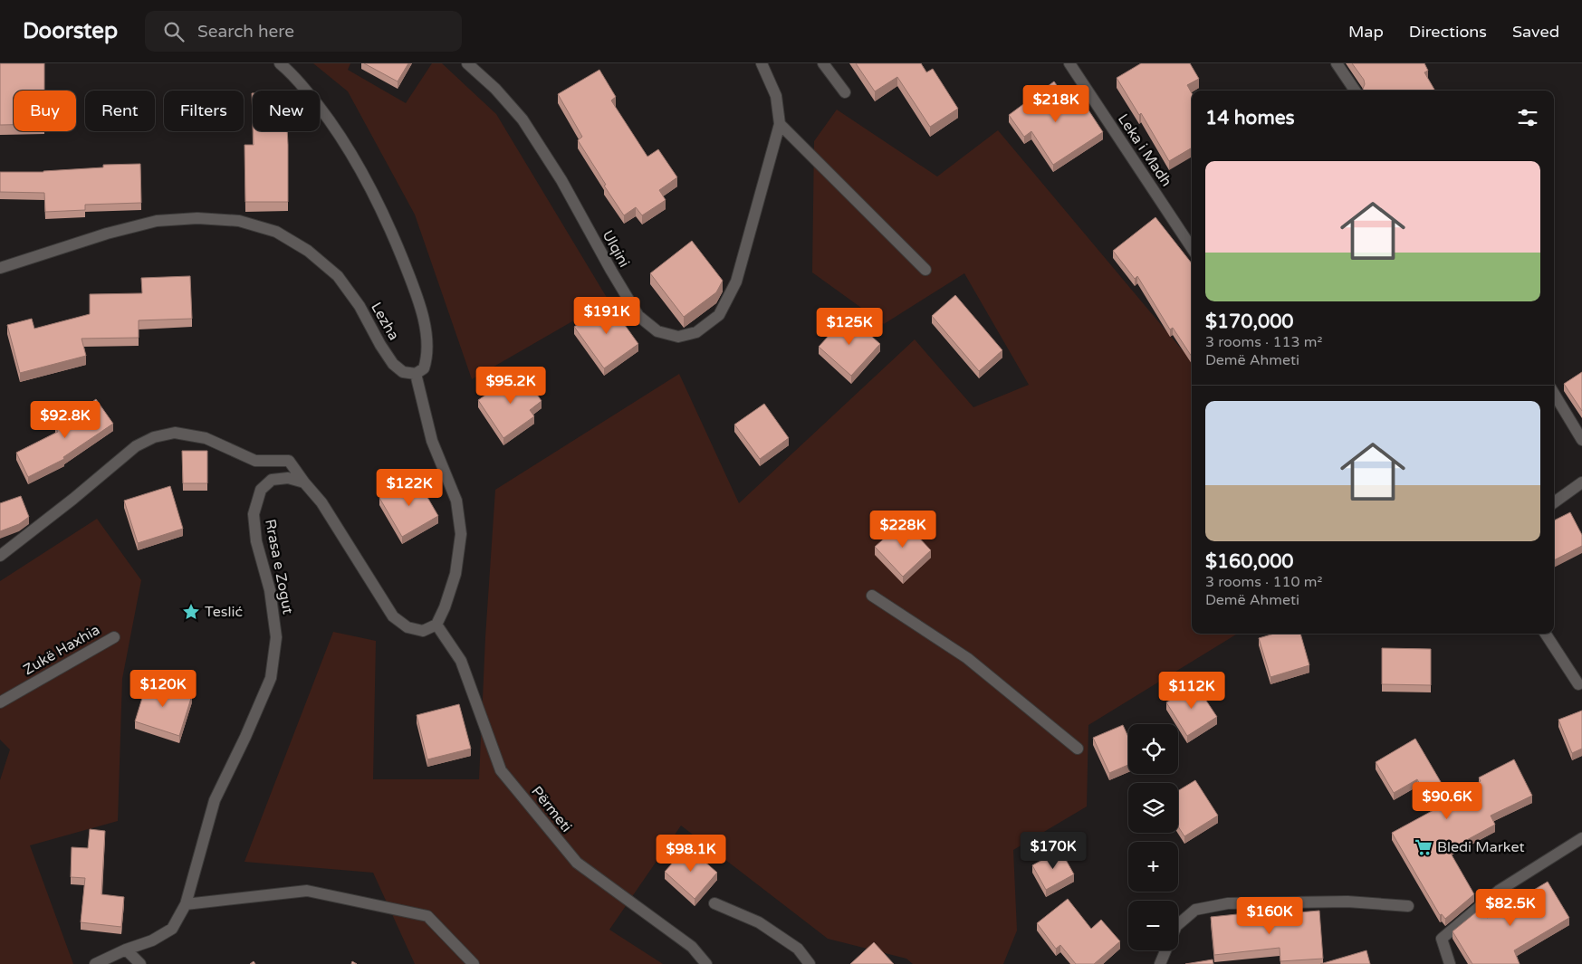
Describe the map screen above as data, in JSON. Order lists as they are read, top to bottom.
{
  "streets": {
    "street": [
      "Leka i Madh",
      "Ulqini",
      "Lezha",
      "Rrasa e Zogut",
      "Zukë Haxhia",
      "Përmeti"
    ]
  },
  "places": {
    "place": ["Teslić"],
    "supermarket": ["Bledi Market"]
  },
  "page": {
    "header": "Doorstep",
    "search": "Search here",
    "nav": ["Map", "Directions", "Saved"],
    "price": [
      "$218K",
      "$191K",
      "$125K",
      "$95.2K",
      "$92.8K",
      "$122K",
      "$228K",
      "$120K",
      "$112K",
      "$90.6K",
      "$170K",
      "$98.1K",
      "$82.5K",
      "$160K"
    ],
    "chip": [
      "Buy",
      "Rent",
      "Filters",
      "New"
    ],
    "heading": "14 homes",
    "list": [
      {
        "name": "$170,000",
        "note": "3 rooms · 113 m² · Demë Ahmeti"
      },
      {
        "name": "$160,000",
        "note": "3 rooms · 110 m² · Demë Ahmeti"
      }
    ],
    "map_buttons": ["+", "−"]
  }
}
